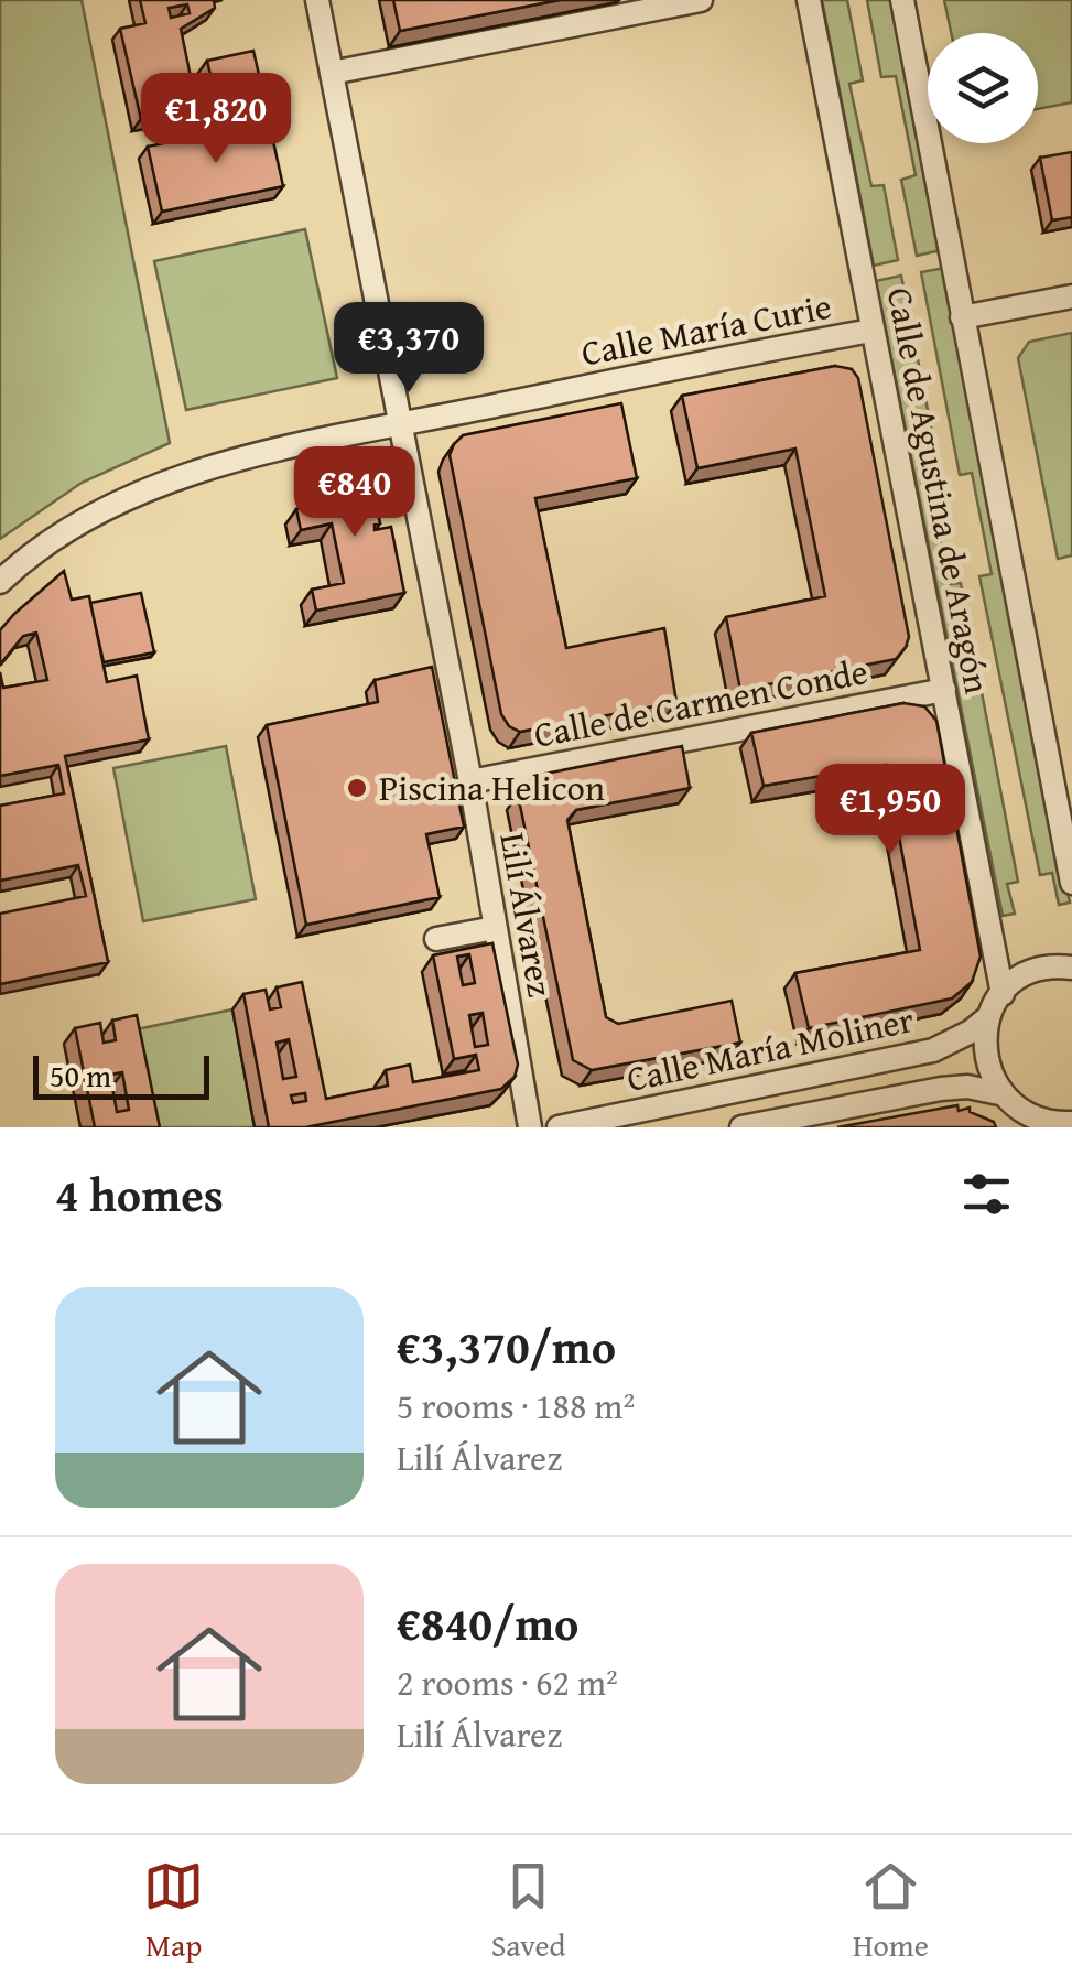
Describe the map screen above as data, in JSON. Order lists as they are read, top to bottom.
{
  "streets": {
    "street": [
      "Calle María Curie",
      "Calle de Agustina de Aragón",
      "Calle de Carmen Conde",
      "Lilí Álvarez",
      "Calle María Moliner"
    ]
  },
  "crossings": [
    ["Calle María Curie", "Calle de Agustina de Aragón"],
    ["Calle María Curie", "Lilí Álvarez"],
    ["Calle de Agustina de Aragón", "Calle de Carmen Conde"],
    ["Calle de Carmen Conde", "Lilí Álvarez"]
  ],
  "places": ["Piscina Helicon"],
  "scale_bar": "50 m",
  "page": {
    "price": [
      "€1,820",
      "€3,370",
      "€840",
      "€1,950"
    ],
    "scale": "50 m",
    "heading": "4 homes",
    "list": [
      {
        "name": "€3,370/mo",
        "note": "5 rooms · 188 m² · Lilí Álvarez"
      },
      {
        "name": "€840/mo",
        "note": "2 rooms · 62 m² · Lilí Álvarez"
      }
    ],
    "tabs": ["Map", "Saved", "Home"]
  }
}
